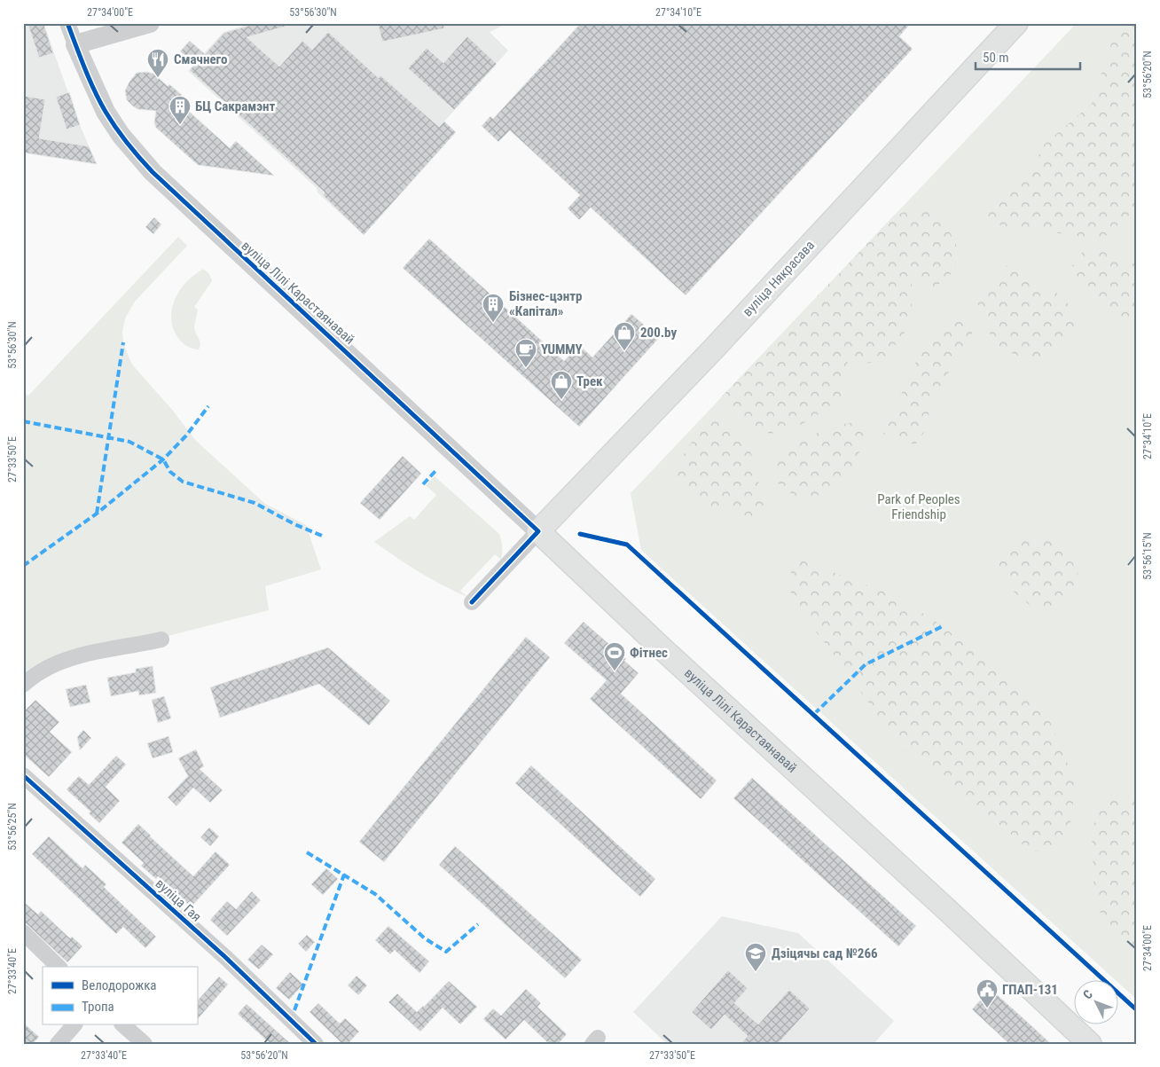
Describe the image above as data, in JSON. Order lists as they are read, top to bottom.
{
  "streets": {
    "main road": ["вуліца Някрасава", "вуліца Лілі Карастаянавай"],
    "street": ["вуліца Гая"]
  },
  "crossings": [
    ["вуліца Някрасава", "вуліца Лілі Карастаянавай"]
  ],
  "parks": ["Park of Peoples Friendship"],
  "places": {
    "restaurant": ["Смачнего"],
    "building": ["БЦ Сакрамэнт", "Бізнес-цэнтр «Капітал»"],
    "shop": ["200.by", "Трек"],
    "cafe": ["YUMMY"],
    "sports": ["Фітнес"],
    "school or university": ["Дзіцячы сад №266"],
    "public building": ["ГПАП-131"]
  },
  "legend": ["Велодорожка", "Тропа"],
  "scale_bar": "50 m",
  "north": "top left",
  "coordinates": [
    "27°34'00\"E",
    "53°56'30\"N",
    "27°34'10\"E",
    "53°56'20\"N",
    "27°33'50\"E",
    "53°56'15\"N",
    "53°56'25\"N",
    "27°33'40\"E"
  ]
}
